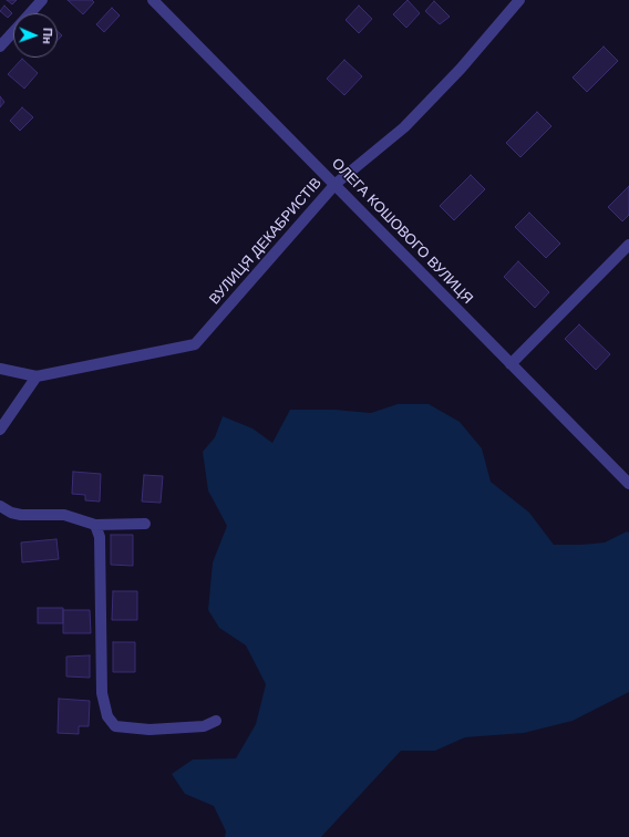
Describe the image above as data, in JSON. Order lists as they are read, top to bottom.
{
  "streets": {
    "street": ["ОЛЕГА КОШОВОГО ВУЛИЦЯ", "ВУЛИЦЯ ДЕКАБРИСТІВ"]
  },
  "crossings": [
    ["ОЛЕГА КОШОВОГО ВУЛИЦЯ", "ВУЛИЦЯ ДЕКАБРИСТІВ"]
  ],
  "north": "right"
}
